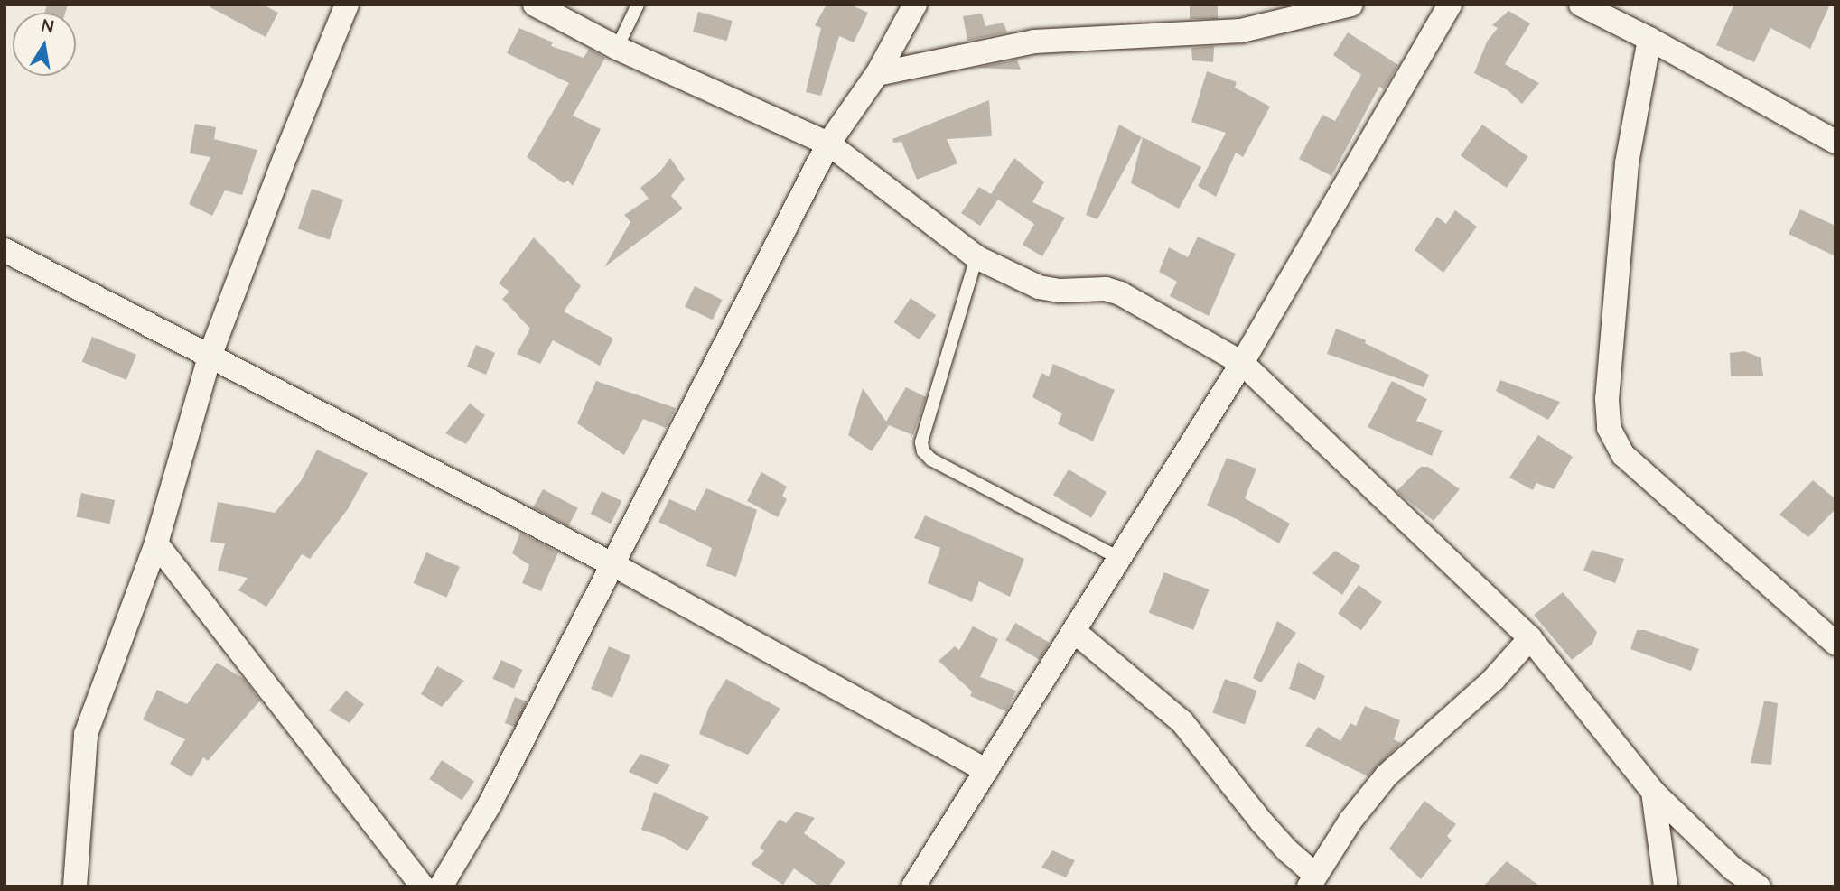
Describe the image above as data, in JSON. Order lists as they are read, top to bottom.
{
  "north": "top"
}
